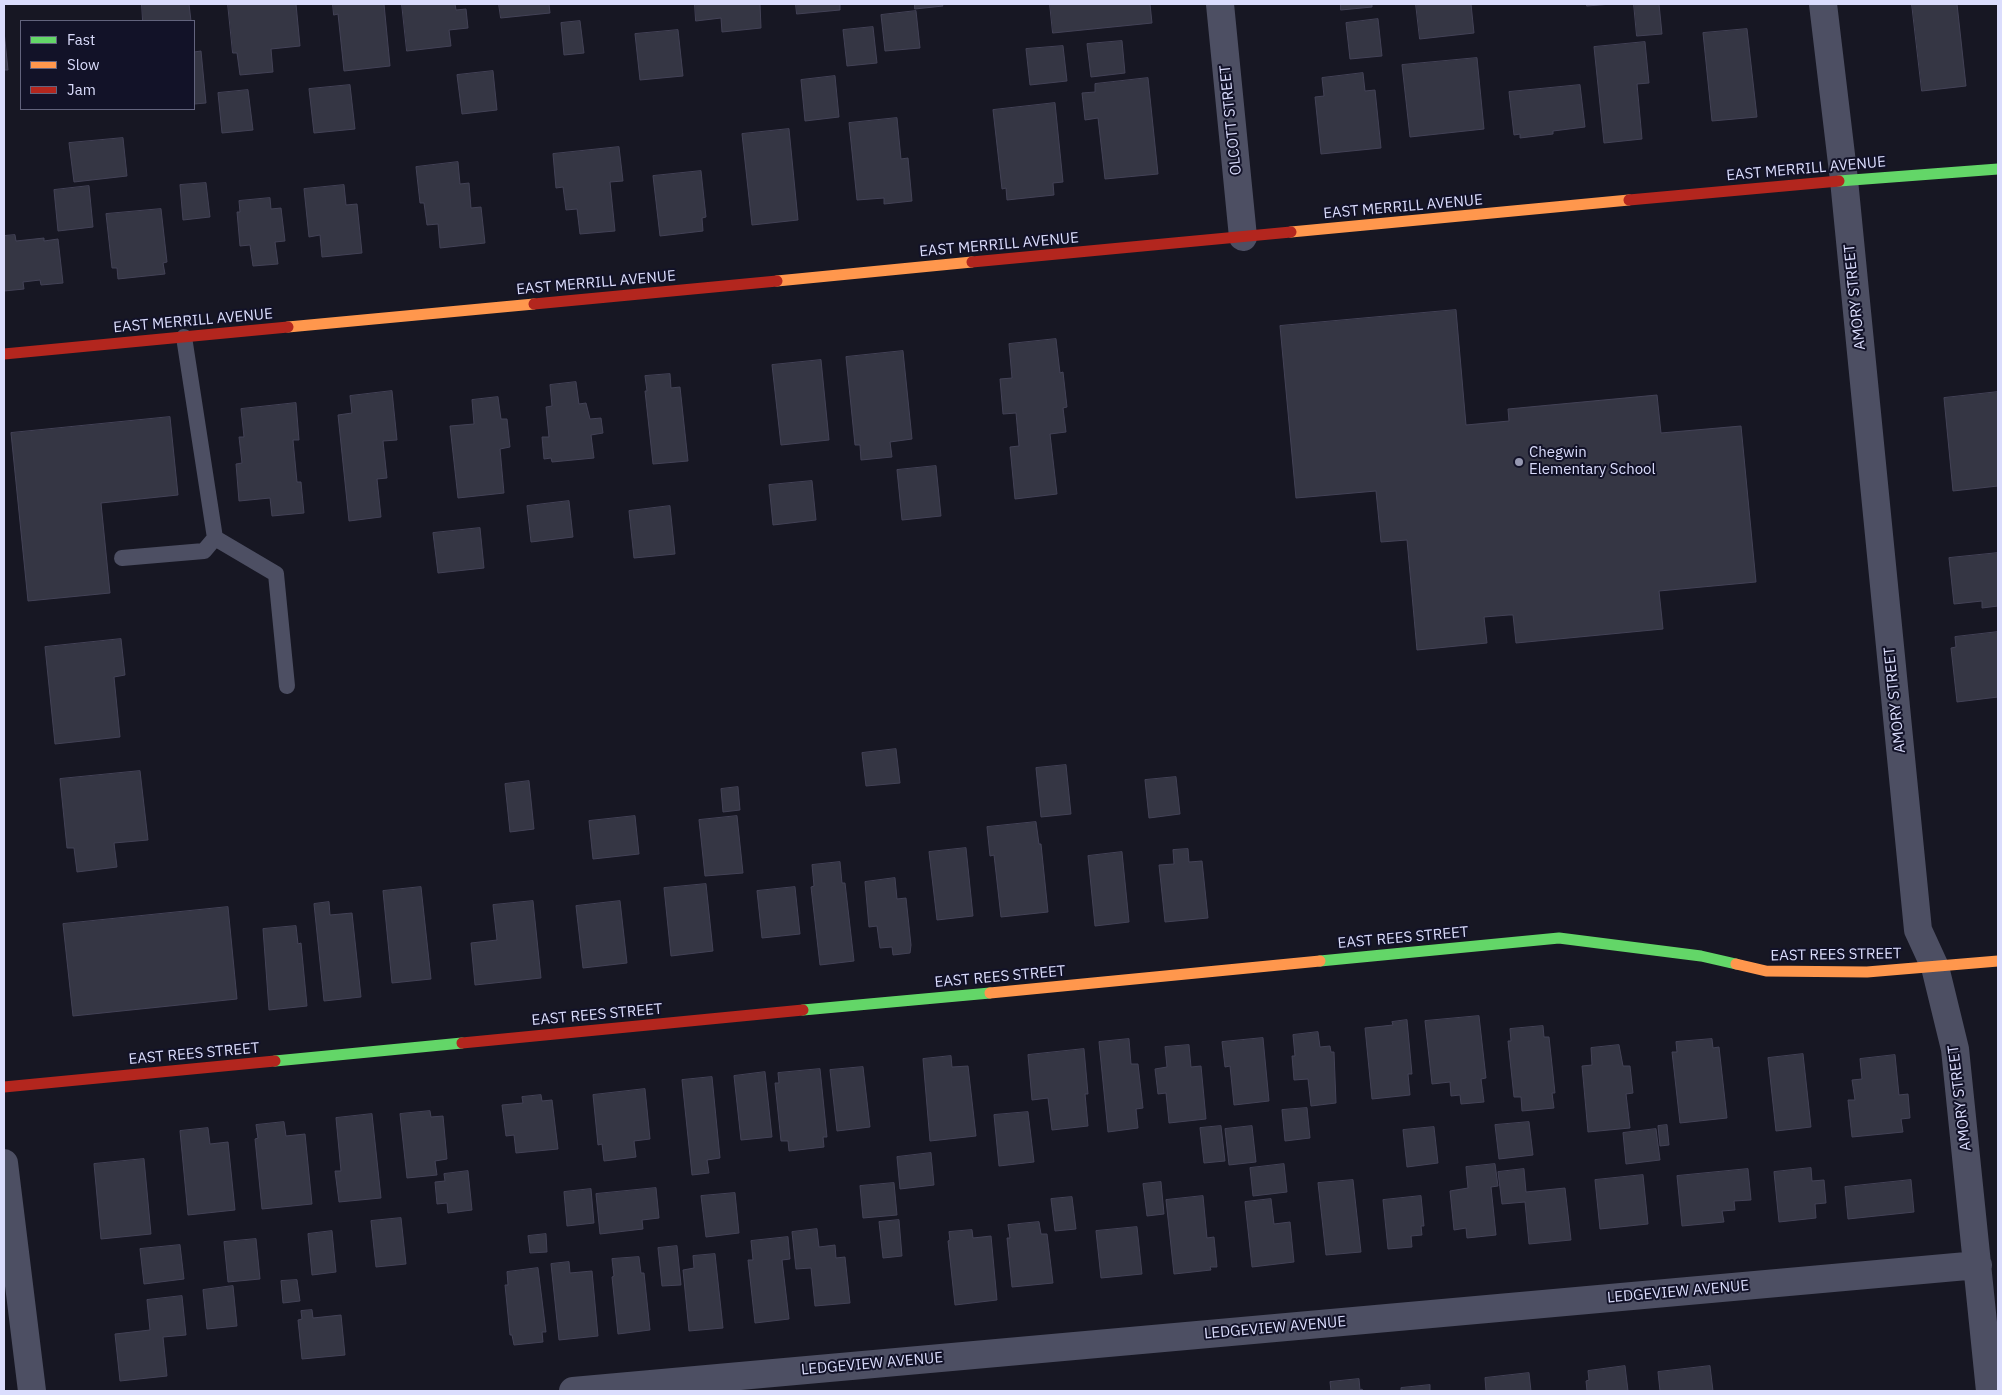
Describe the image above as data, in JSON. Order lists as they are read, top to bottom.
{
  "streets": {
    "street": [
      "OLCOTT STREET",
      "EAST MERRILL AVENUE",
      "AMORY STREET",
      "EAST REES STREET",
      "LEDGEVIEW AVENUE"
    ]
  },
  "crossings": [
    ["OLCOTT STREET", "EAST MERRILL AVENUE"],
    ["EAST MERRILL AVENUE", "AMORY STREET"],
    ["AMORY STREET", "EAST REES STREET"],
    ["AMORY STREET", "LEDGEVIEW AVENUE"]
  ],
  "places": ["Chegwin Elementary School"],
  "legend": ["Fast", "Slow", "Jam"]
}
